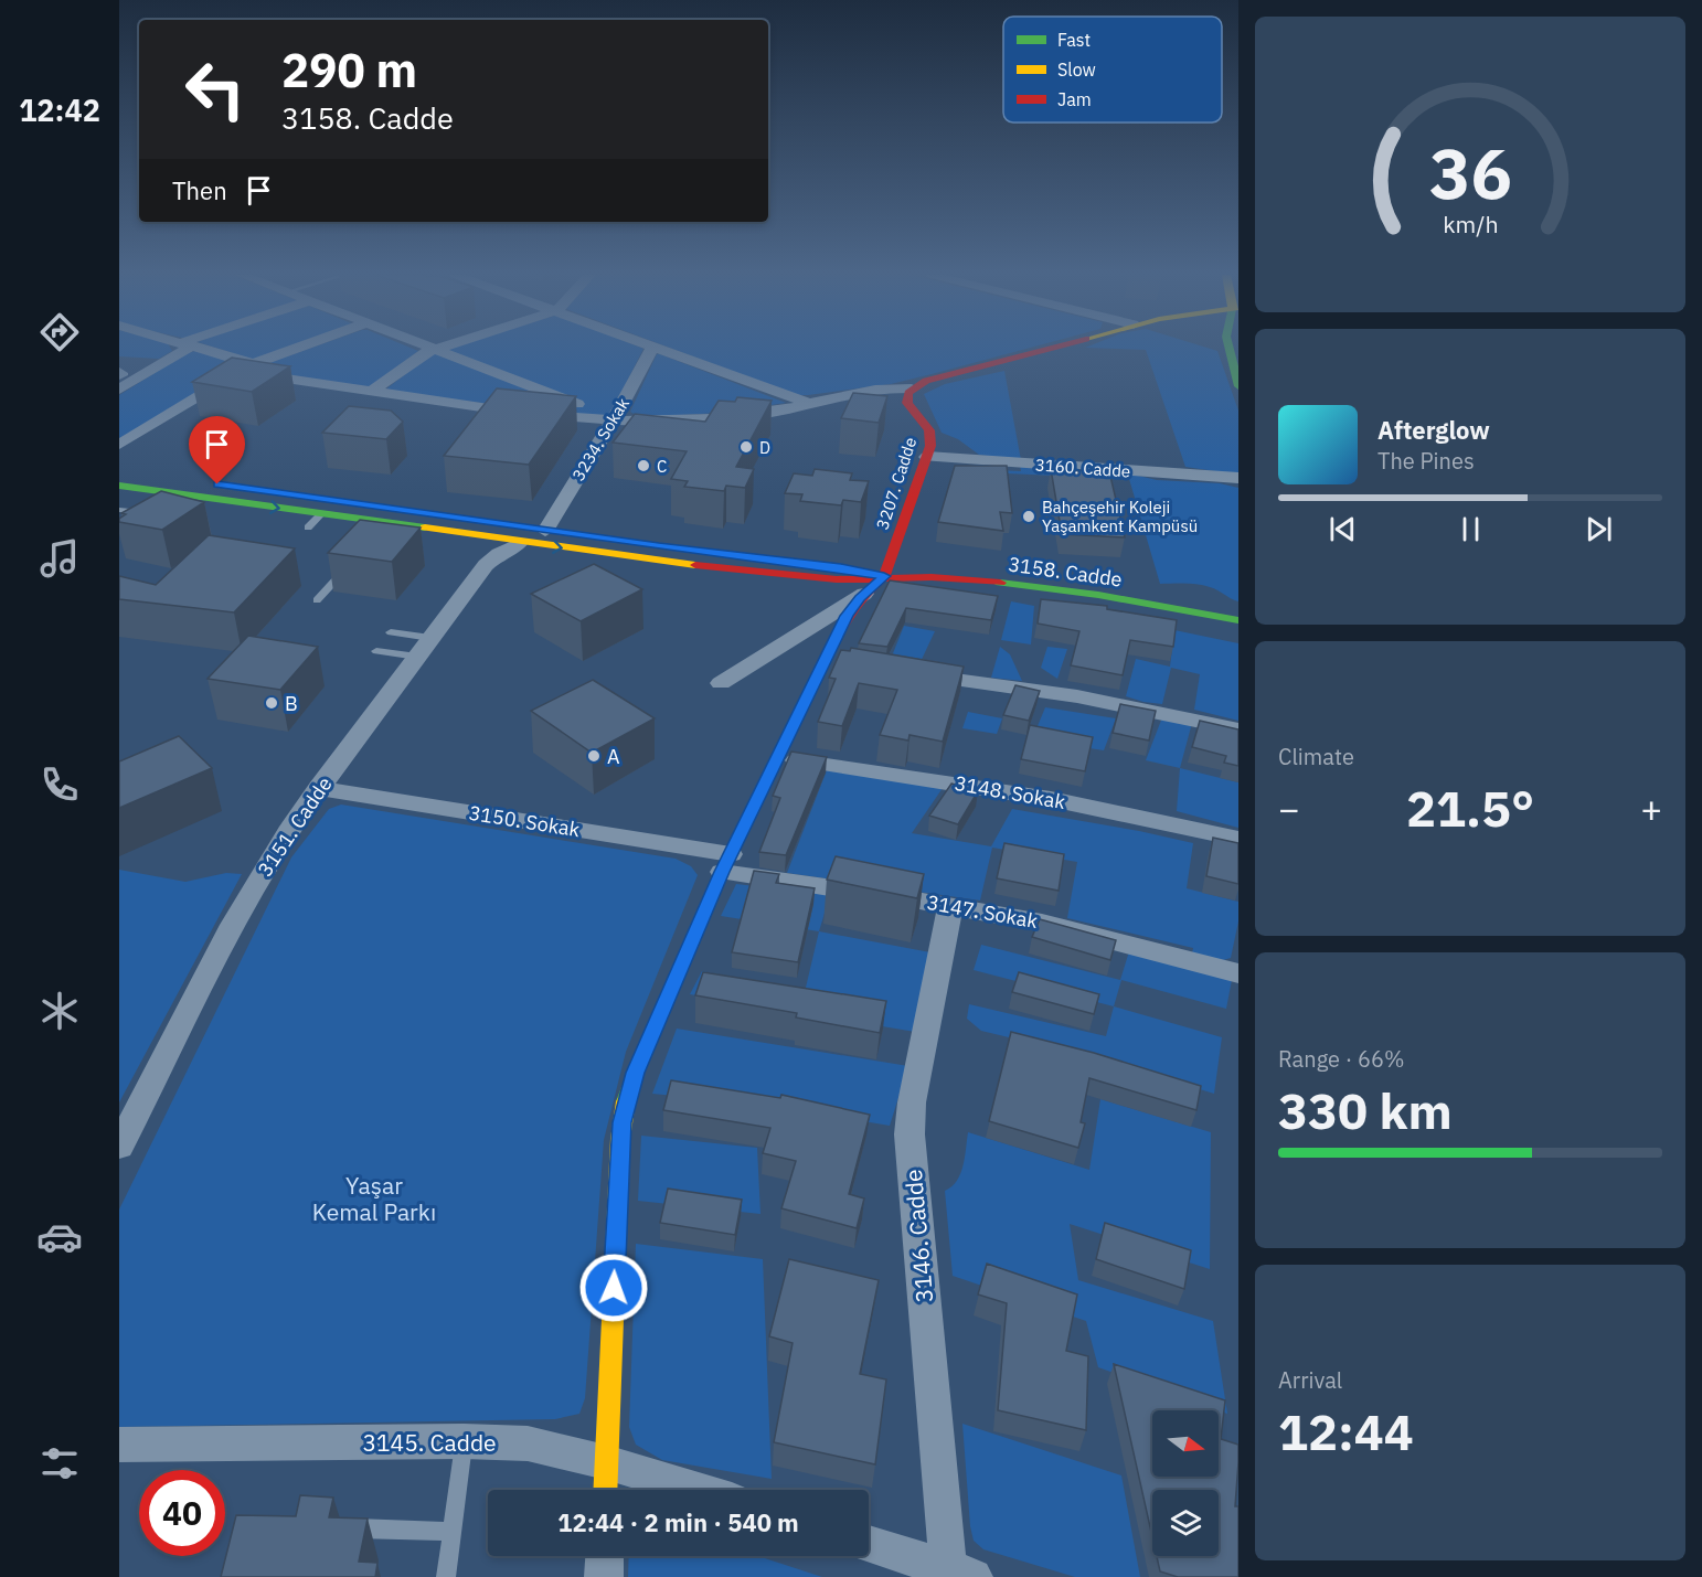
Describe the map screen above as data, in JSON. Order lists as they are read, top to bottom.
{
  "streets": {
    "street": [
      "3234. Sokak",
      "3160. Cadde",
      "3207. Cadde",
      "3158. Cadde",
      "3148. Sokak",
      "3150. Sokak",
      "3151. Cadde",
      "3147. Sokak",
      "3146. Cadde",
      "3145. Cadde"
    ]
  },
  "crossings": [
    ["3234. Sokak", "3158. Cadde"],
    ["3160. Cadde", "3207. Cadde"],
    ["3207. Cadde", "3158. Cadde"],
    ["3158. Cadde", "3151. Cadde"],
    ["3150. Sokak", "3151. Cadde"],
    ["3150. Sokak", "3147. Sokak"],
    ["3147. Sokak", "3146. Cadde"]
  ],
  "parks": ["Yaşar Kemal Parkı"],
  "places": [
    "D",
    "C",
    "Bahçeşehir Koleji Yaşamkent Kampüsü",
    "B",
    "A"
  ],
  "legend": ["Fast", "Slow", "Jam"],
  "north": "right",
  "page": {
    "tabs": "12:42",
    "turn": ["290 m", "3158. Cadde"],
    "then": "Then",
    "song": ["Afterglow", "The Pines"],
    "tile": [
      "Climate",
      ["Range · 66%", "330 km"],
      ["Arrival", "12:44"]
    ],
    "heat": ["−", "21.5°", "+"],
    "limit": "40",
    "trip": "12:44 · 2 min · 540 m",
    "gauge": ["36", "km/h"]
  }
}
